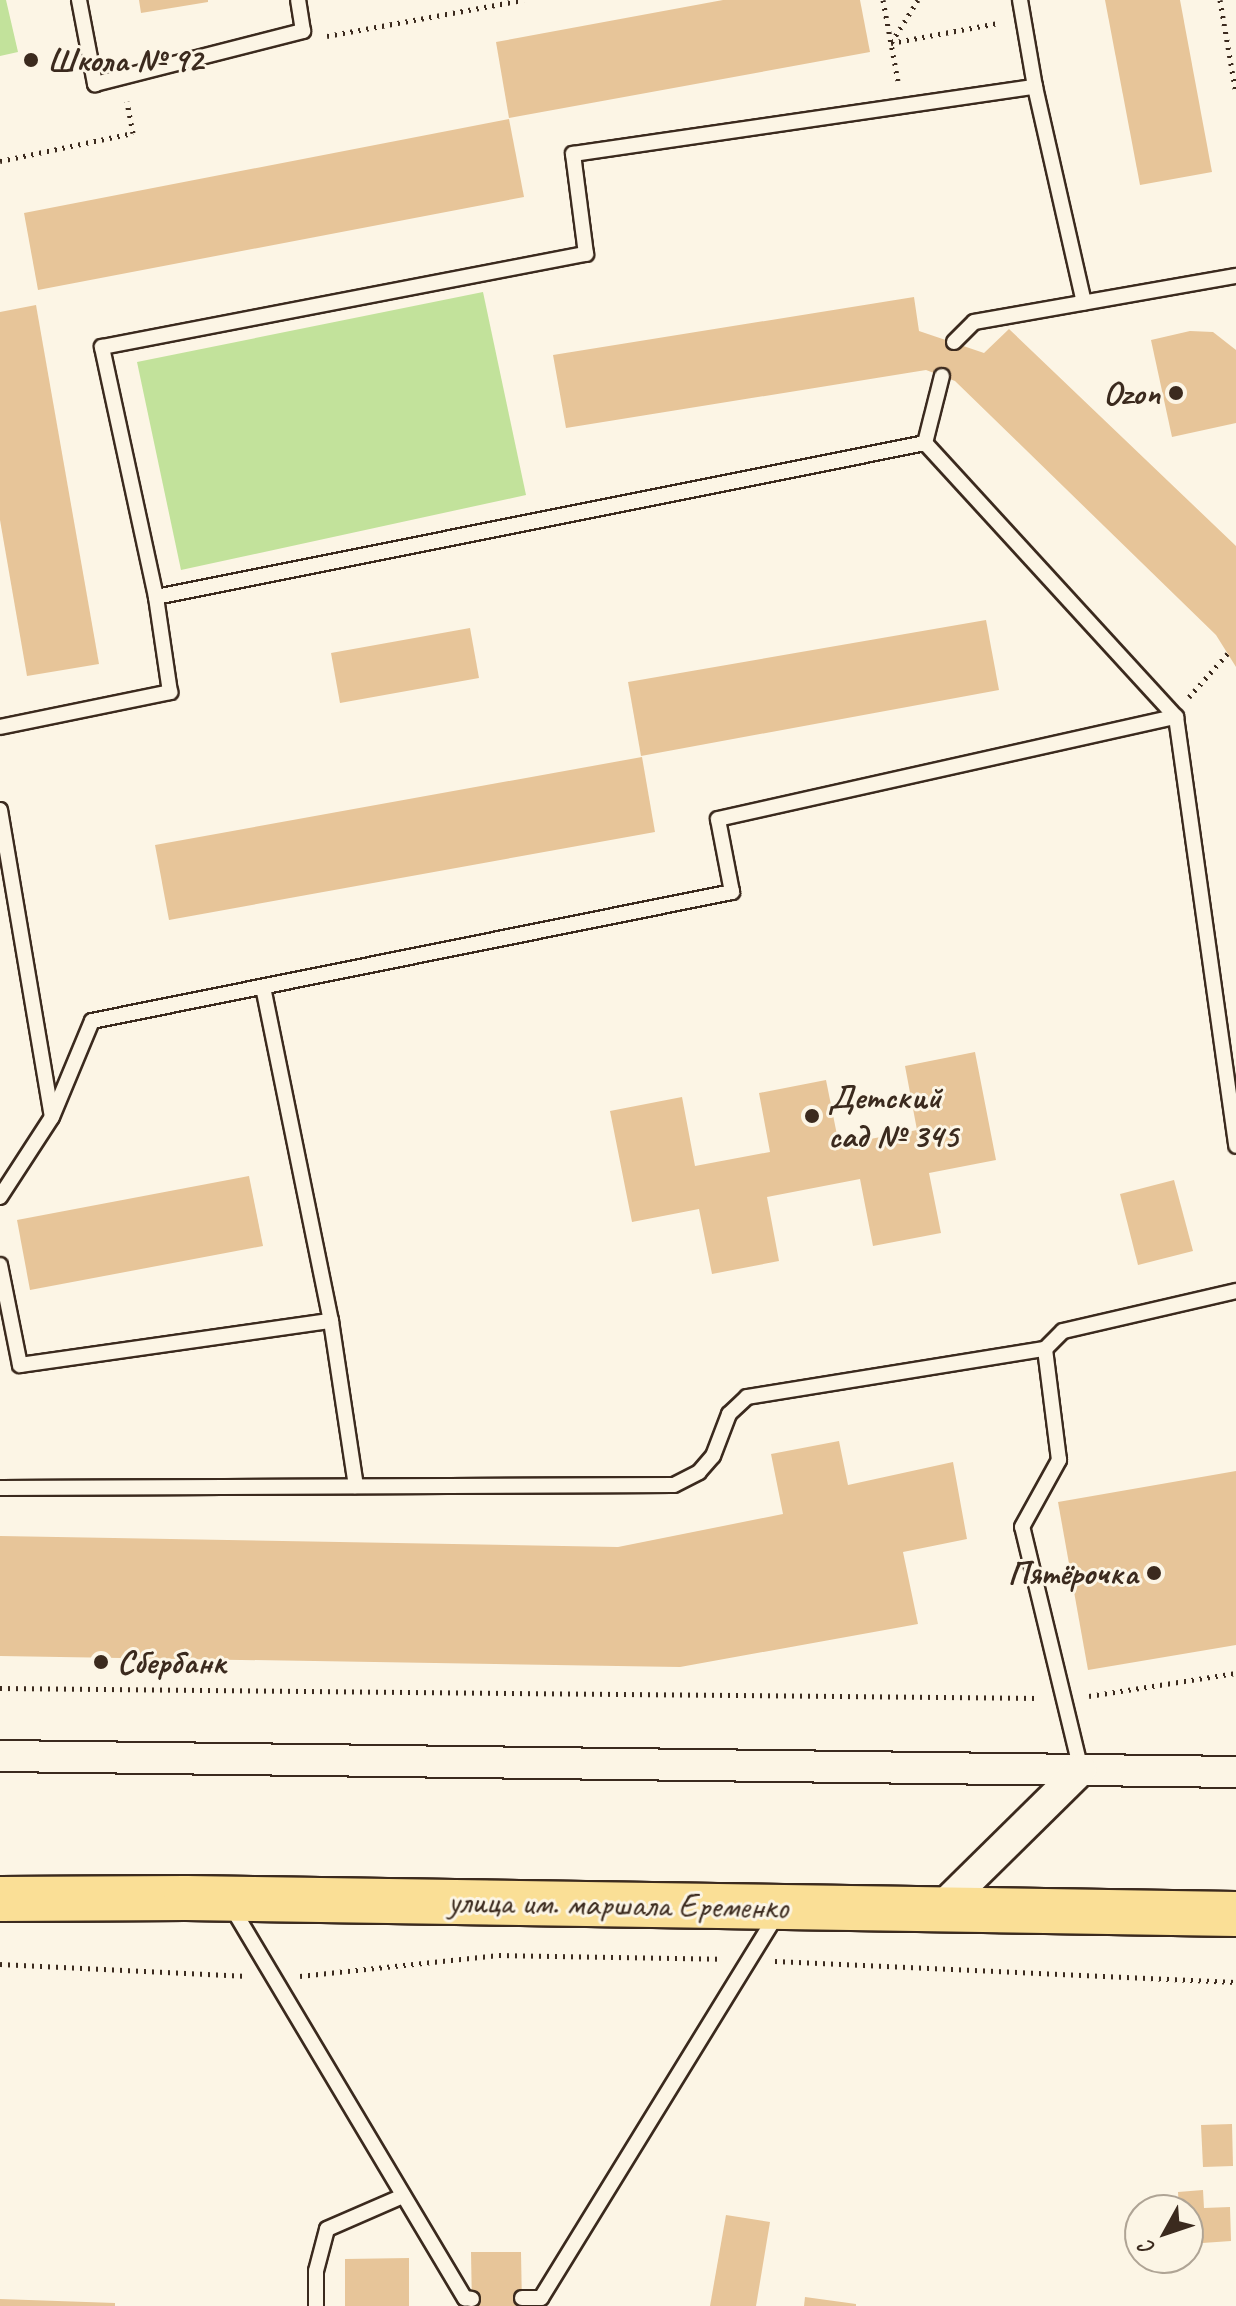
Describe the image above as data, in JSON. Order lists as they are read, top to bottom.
{
  "streets": {
    "highway": ["улица им. маршала Еременко"]
  },
  "places": [
    "Школа № 92",
    "Ozon",
    "Детский сад № 345",
    "Пятёрочка",
    "Сбербанк"
  ],
  "north": "bottom left"
}
